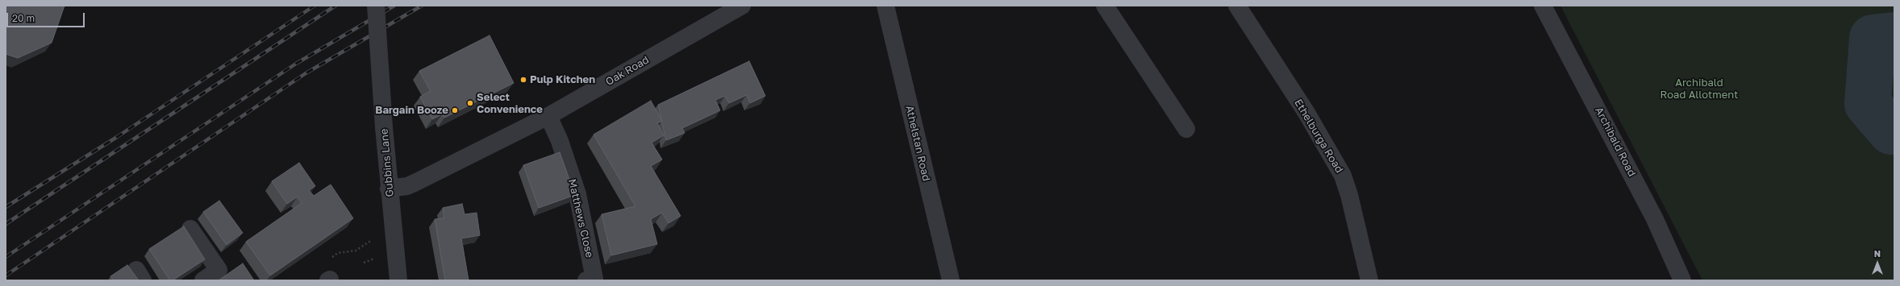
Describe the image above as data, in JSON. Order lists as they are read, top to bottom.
{
  "streets": {
    "street": [
      "Oak Road",
      "Ethelburga Road",
      "Archibald Road",
      "Athelstan Road",
      "Gubbins Lane",
      "Matthews Close"
    ]
  },
  "crossings": [
    ["Oak Road", "Gubbins Lane"],
    ["Oak Road", "Matthews Close"]
  ],
  "parks": ["Archibald Road Allotment"],
  "places": ["Pulp Kitchen", "Select Convenience", "Bargain Booze"],
  "scale_bar": "20 m",
  "north": "top"
}
